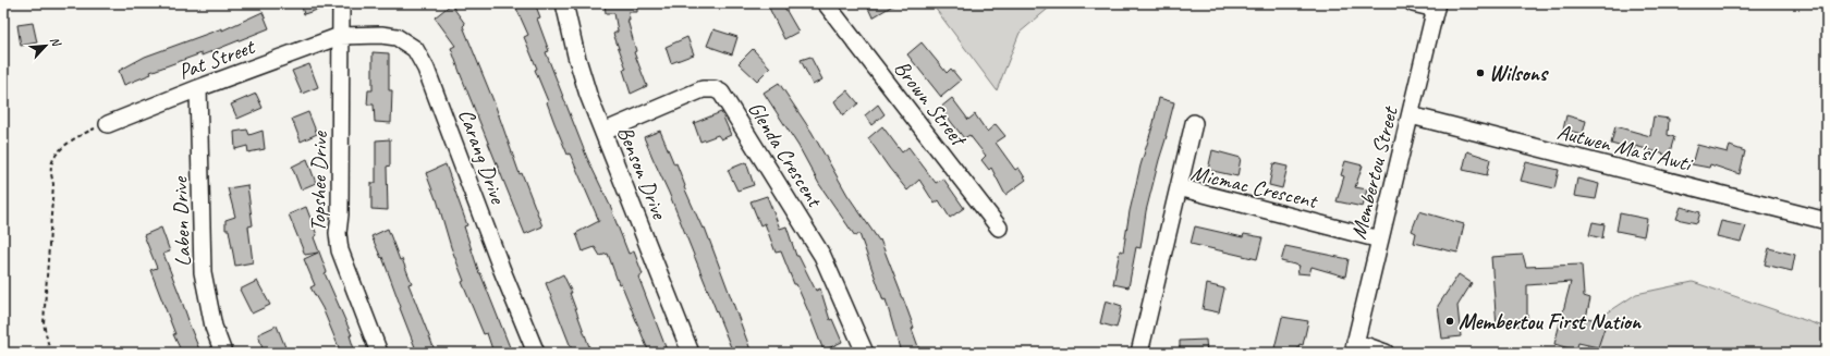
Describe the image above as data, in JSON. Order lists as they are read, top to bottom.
{
  "streets": {
    "street": [
      "Pat Street",
      "Brown Street",
      "Autwen Ma'sl Awti",
      "Glenda Crescent",
      "Carang Drive",
      "Benson Drive",
      "Membertou Street",
      "Topshee Drive",
      "Micmac Crescent",
      "Laben Drive"
    ]
  },
  "crossings": [
    ["Pat Street", "Carang Drive"],
    ["Pat Street", "Topshee Drive"],
    ["Pat Street", "Laben Drive"],
    ["Autwen Ma'sl Awti", "Membertou Street"],
    ["Glenda Crescent", "Benson Drive"],
    ["Carang Drive", "Topshee Drive"],
    ["Membertou Street", "Micmac Crescent"]
  ],
  "places": ["Wilsons", "Membertou First Nation"],
  "north": "top right"
}
